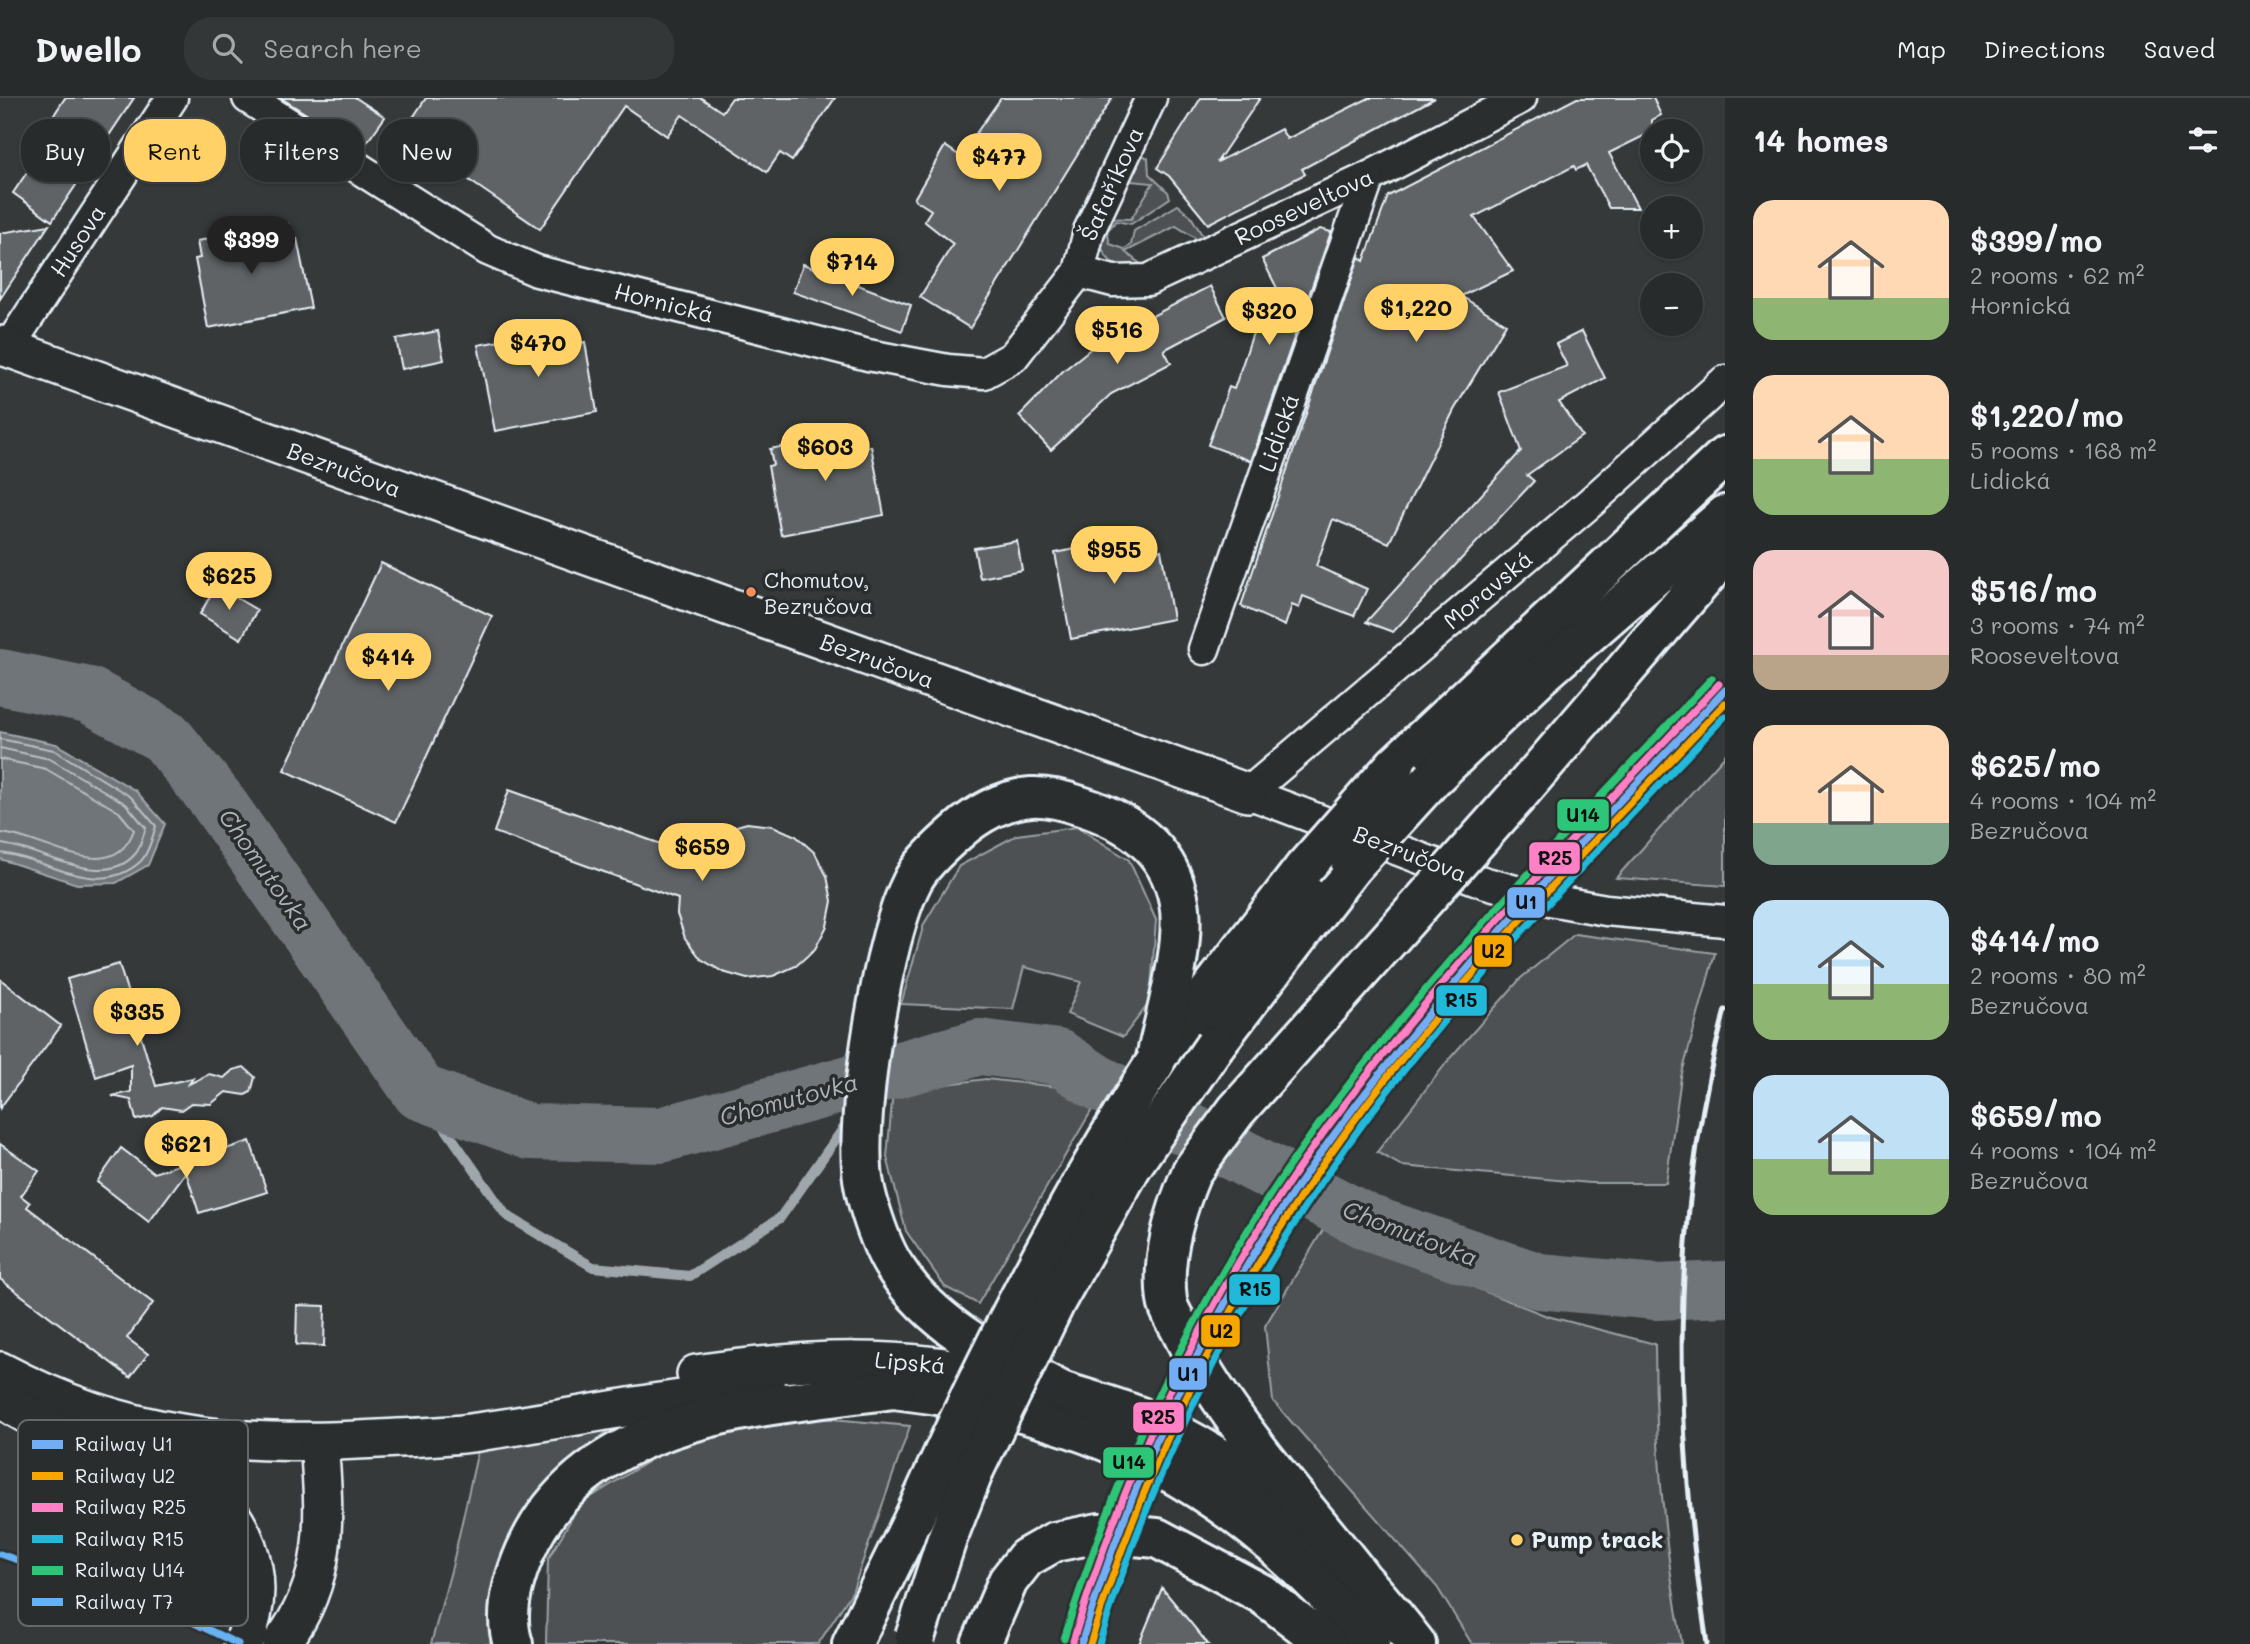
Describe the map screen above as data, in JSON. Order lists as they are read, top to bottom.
{
  "streets": {
    "main road": ["Lipská"],
    "street": [
      "Šafaříkova",
      "Rooseveltova",
      "Husova",
      "Hornická",
      "Lidická",
      "Bezručova",
      "Moravská"
    ]
  },
  "crossings": [
    ["Šafaříkova", "Rooseveltova"],
    ["Šafaříkova", "Hornická"],
    ["Rooseveltova", "Hornická"],
    ["Rooseveltova", "Lidická"],
    ["Husova", "Bezručova"],
    ["Bezručova", "Moravská"]
  ],
  "water": ["Chomutovka"],
  "places": ["Chomutov, Bezručova", "Pump track"],
  "lines": [
    "rail line U14",
    "rail line R25",
    "rail line U1",
    "rail line U2",
    "rail line R15",
    "rail line T7"
  ],
  "legend": [
    "Railway U1",
    "Railway U2",
    "Railway R25",
    "Railway R15",
    "Railway U14",
    "Railway T7"
  ],
  "page": {
    "header": "Dwello",
    "search": "Search here",
    "nav": ["Map", "Directions", "Saved"],
    "heading": "14 homes",
    "map_buttons": ["+", "−"],
    "chip": [
      "Buy",
      "Rent",
      "Filters",
      "New"
    ],
    "price": [
      "$477",
      "$399",
      "$714",
      "$1,220",
      "$320",
      "$516",
      "$470",
      "$603",
      "$955",
      "$625",
      "$414",
      "$659",
      "$335",
      "$621"
    ],
    "list": [
      {
        "name": "$399/mo",
        "note": "2 rooms · 62 m² · Hornická"
      },
      {
        "name": "$1,220/mo",
        "note": "5 rooms · 168 m² · Lidická"
      },
      {
        "name": "$516/mo",
        "note": "3 rooms · 74 m² · Rooseveltova"
      },
      {
        "name": "$625/mo",
        "note": "4 rooms · 104 m² · Bezručova"
      },
      {
        "name": "$414/mo",
        "note": "2 rooms · 80 m² · Bezručova"
      },
      {
        "name": "$659/mo",
        "note": "4 rooms · 104 m² · Bezručova"
      }
    ]
  }
}
